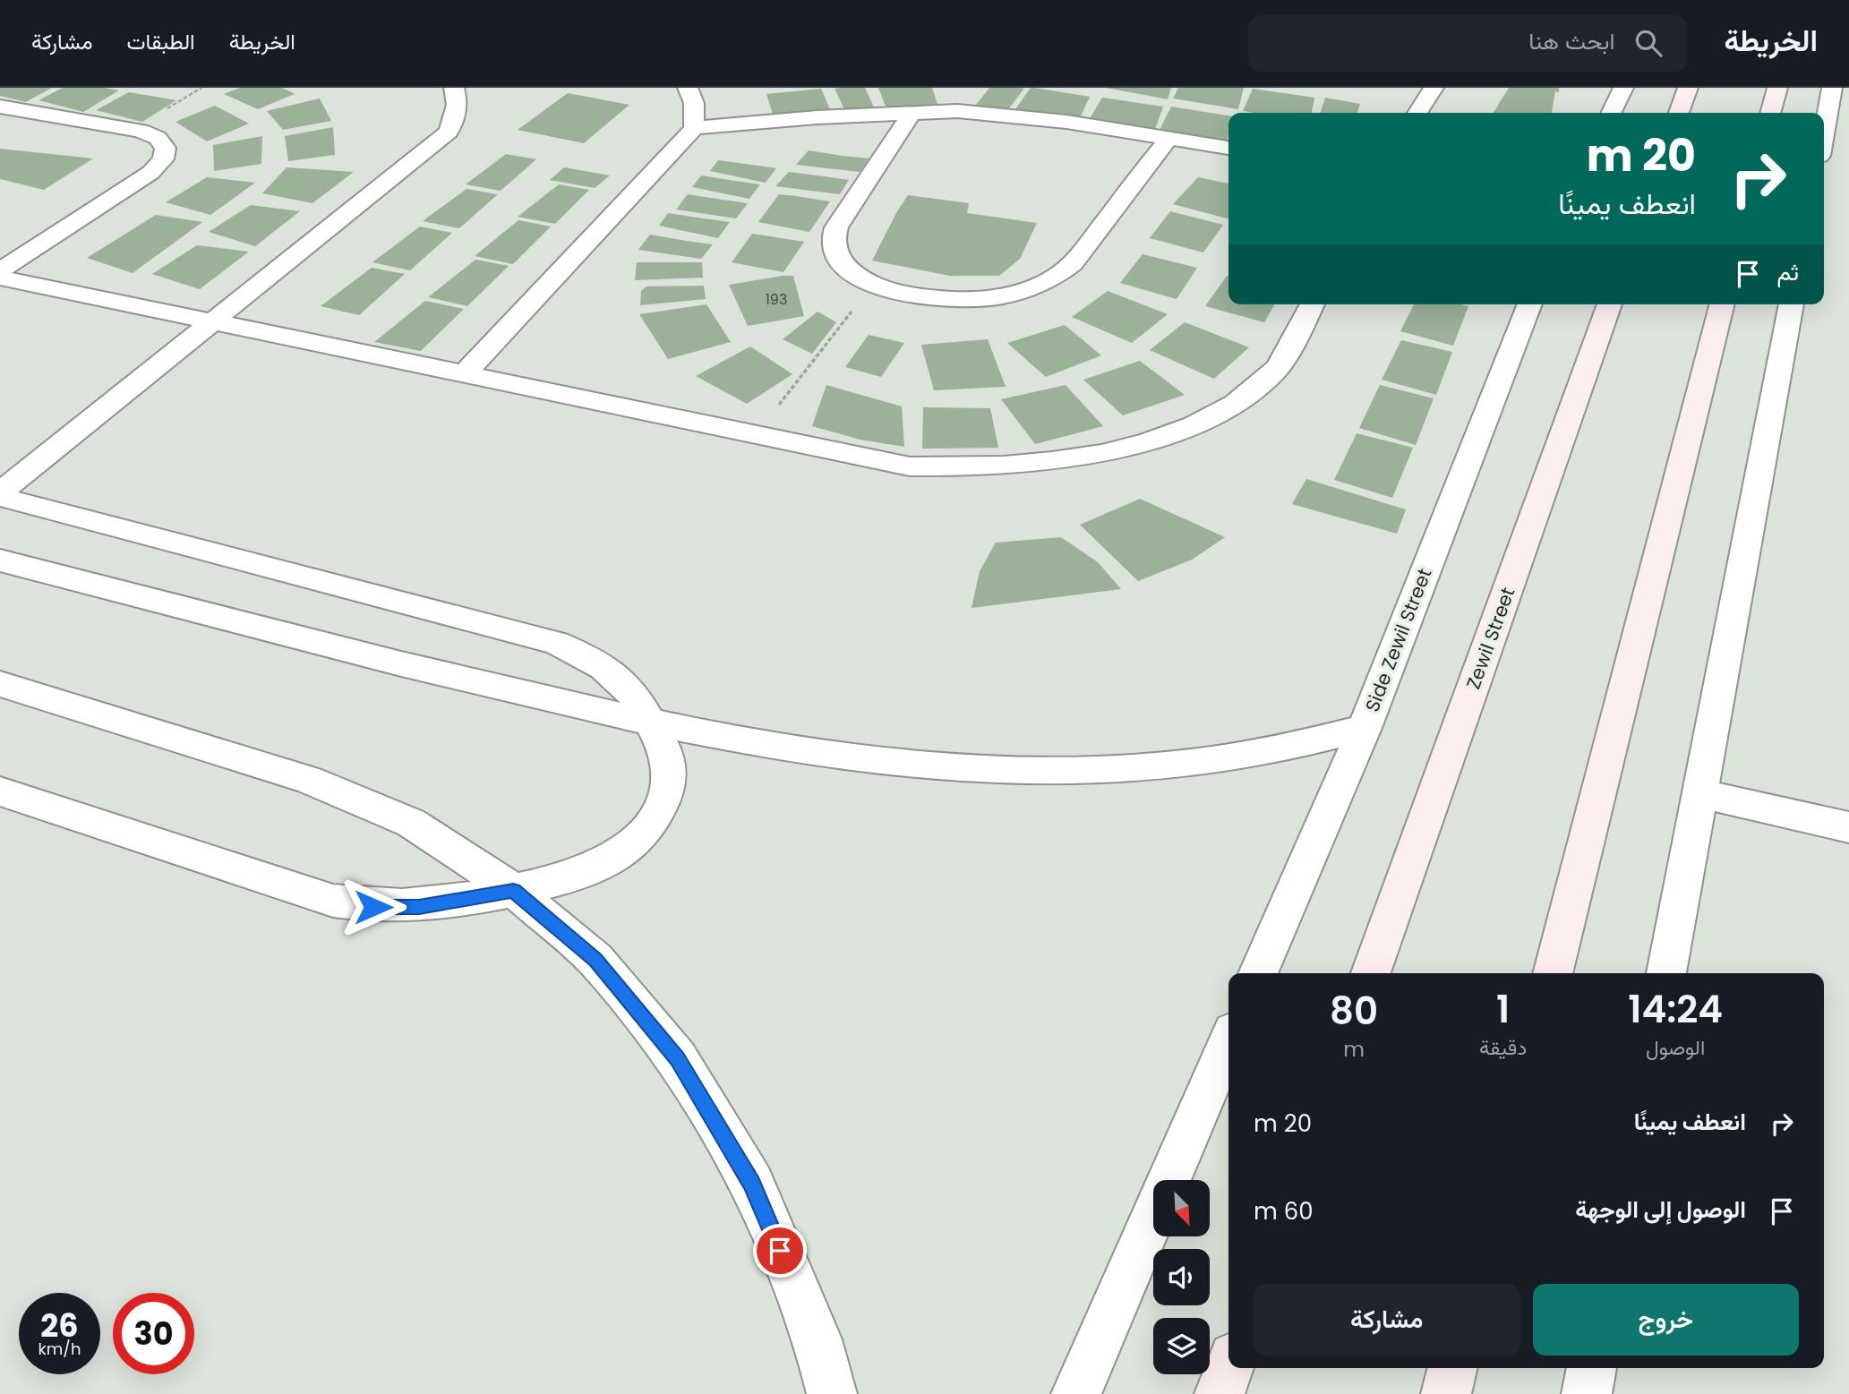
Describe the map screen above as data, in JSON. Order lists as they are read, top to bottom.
{
  "streets": {
    "main road": ["Zewil Street"],
    "street": ["Side Zewil Street"]
  },
  "house_numbers": ["193"],
  "north": "bottom right",
  "page": {
    "header": "الخريطة",
    "search": "ابحث هنا",
    "nav": ["الخريطة", "الطبقات", "مشاركة"],
    "turn": ["20 m", "انعطف يمينًا"],
    "then": "ثم",
    "eta": [
      "14:24",
      "الوصول",
      "1",
      "دقيقة",
      "80",
      "m"
    ],
    "list": [
      {
        "name": "انعطف يمينًا",
        "value": "20 m"
      },
      {
        "name": "الوصول إلى الوجهة",
        "value": "60 m"
      }
    ],
    "buttons": ["خروج", "مشاركة"],
    "speed": "26 km/h",
    "limit": "30"
  }
}
